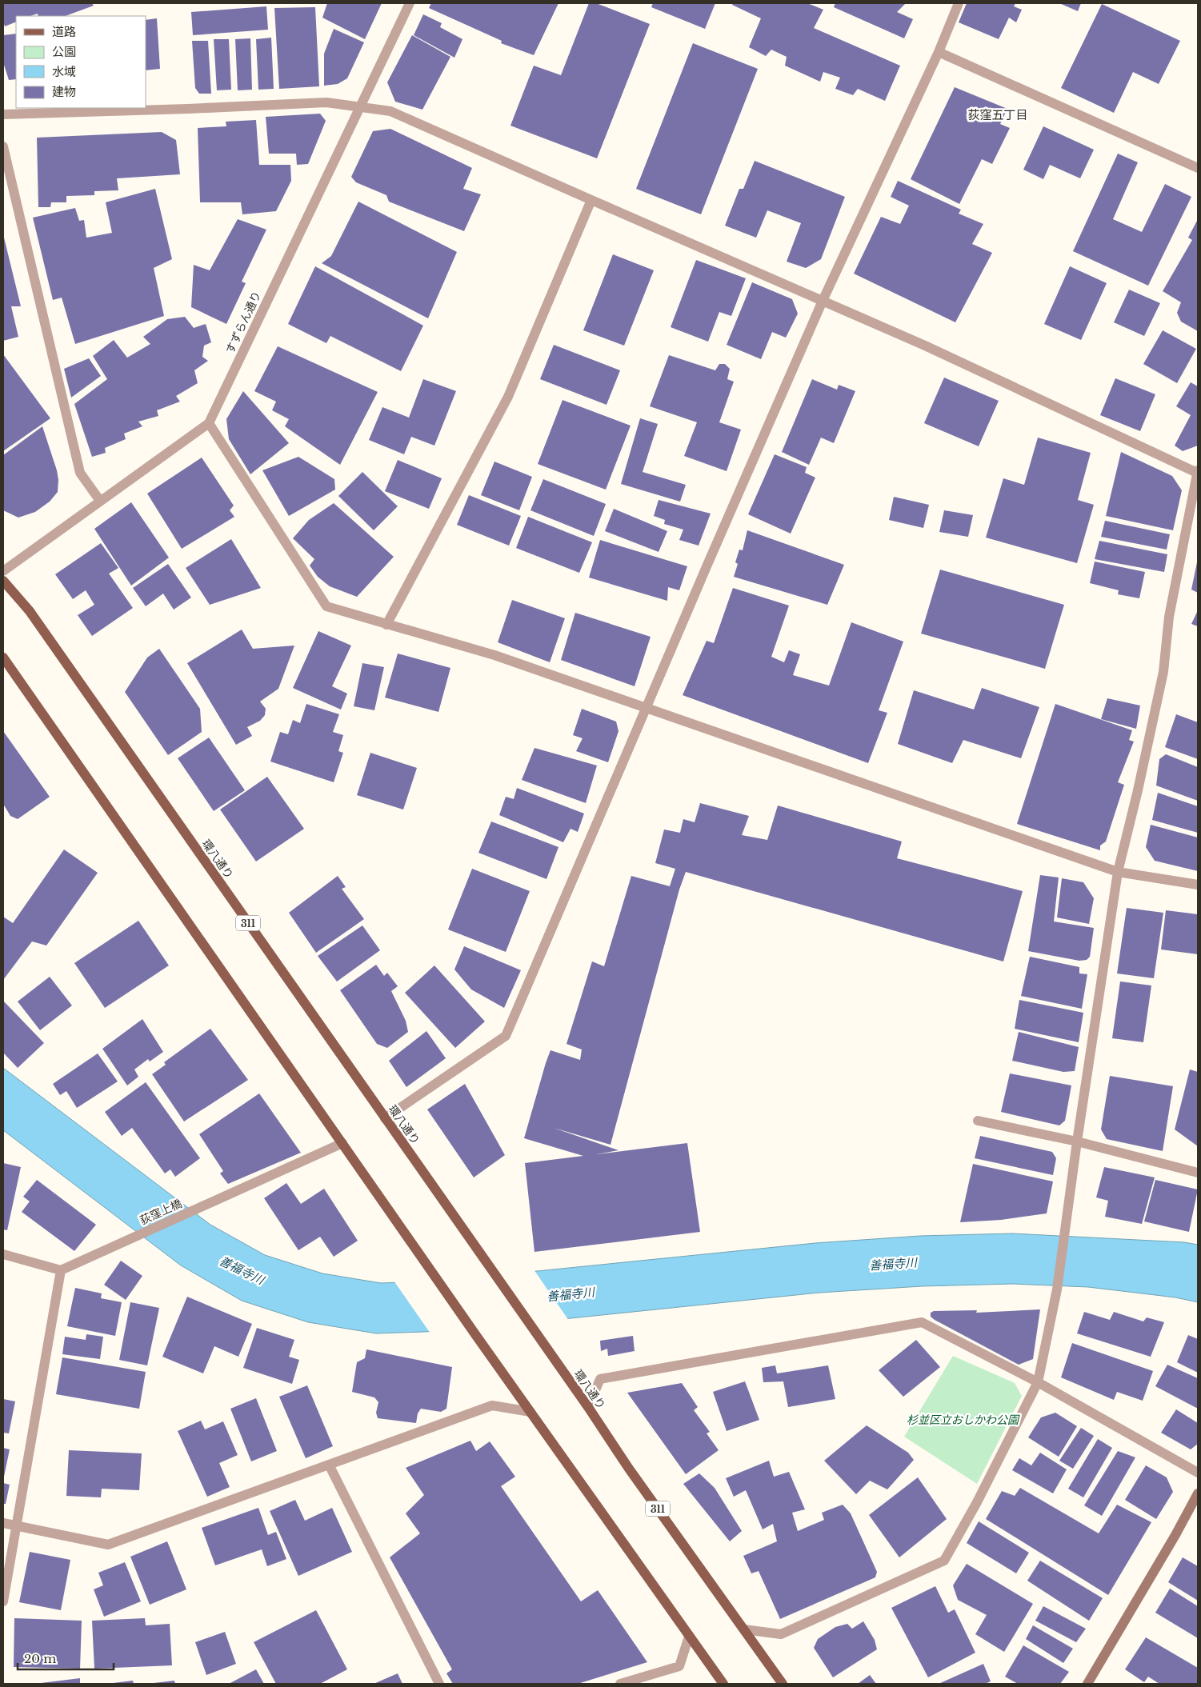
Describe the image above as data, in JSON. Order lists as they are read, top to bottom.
{
  "streets": {
    "main road": ["環八通り", "311"],
    "street": ["すずらん通り", "荻窪上橋"]
  },
  "districts": ["荻窪五丁目"],
  "water": ["善福寺川"],
  "parks": ["杉並区立おしかわ公園"],
  "legend": [
    "道路",
    "公園",
    "水域",
    "建物"
  ],
  "scale_bar": "20 m"
}
